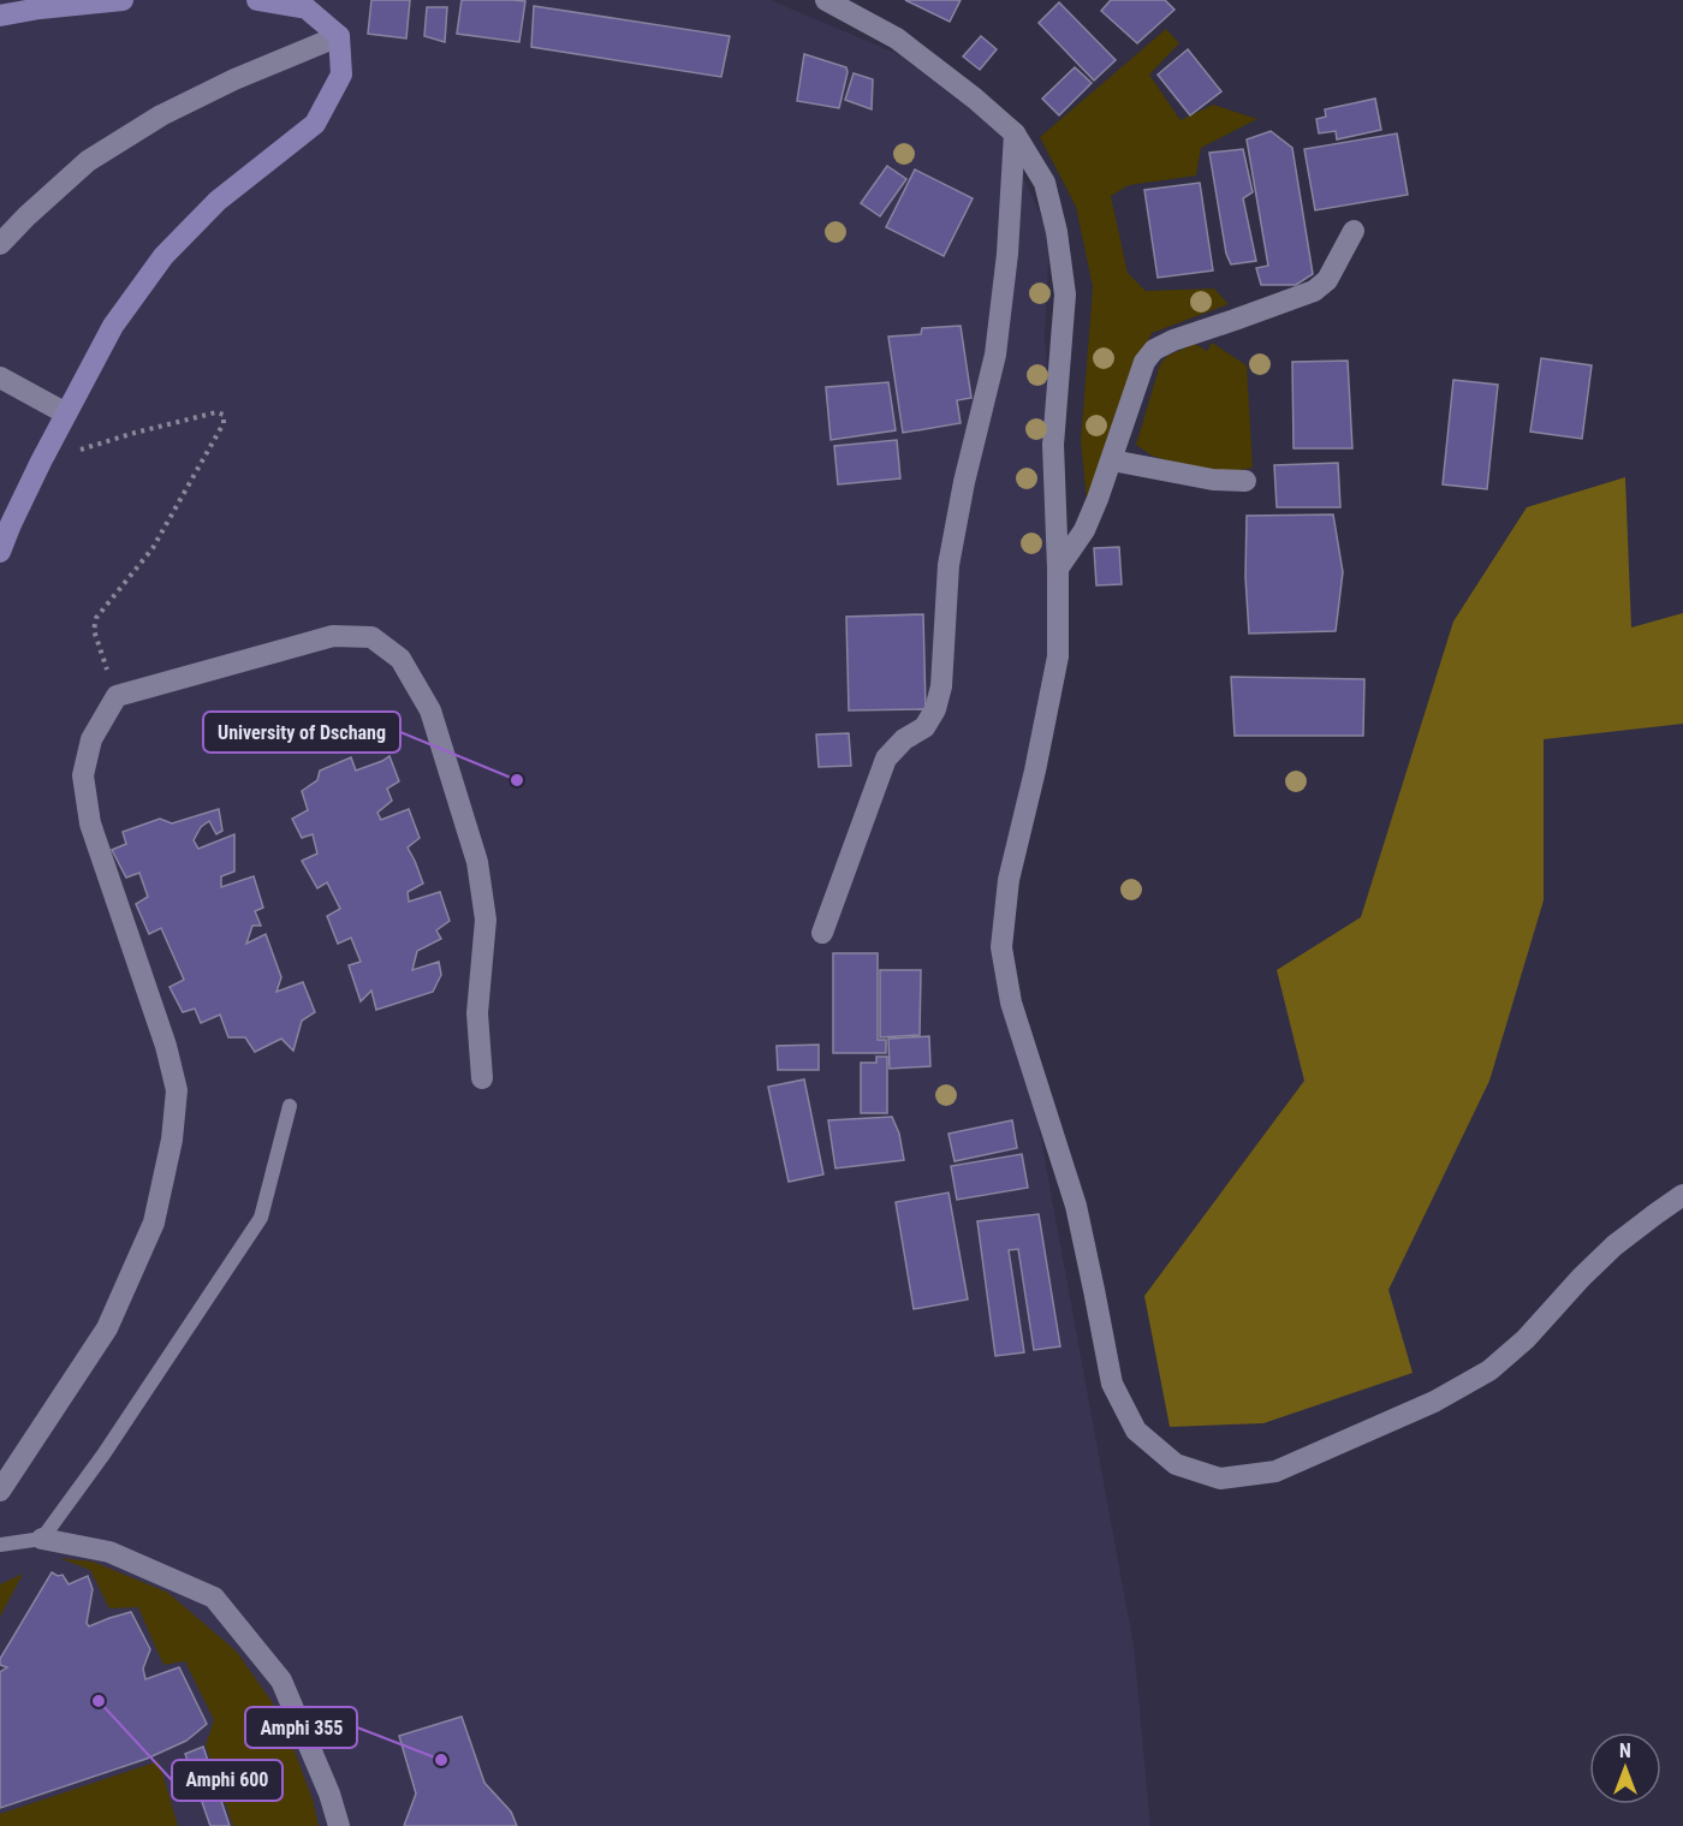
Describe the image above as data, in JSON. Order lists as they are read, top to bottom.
{
  "places": ["University of Dschang", "Amphi 600", "Amphi 355"],
  "north": "top"
}
